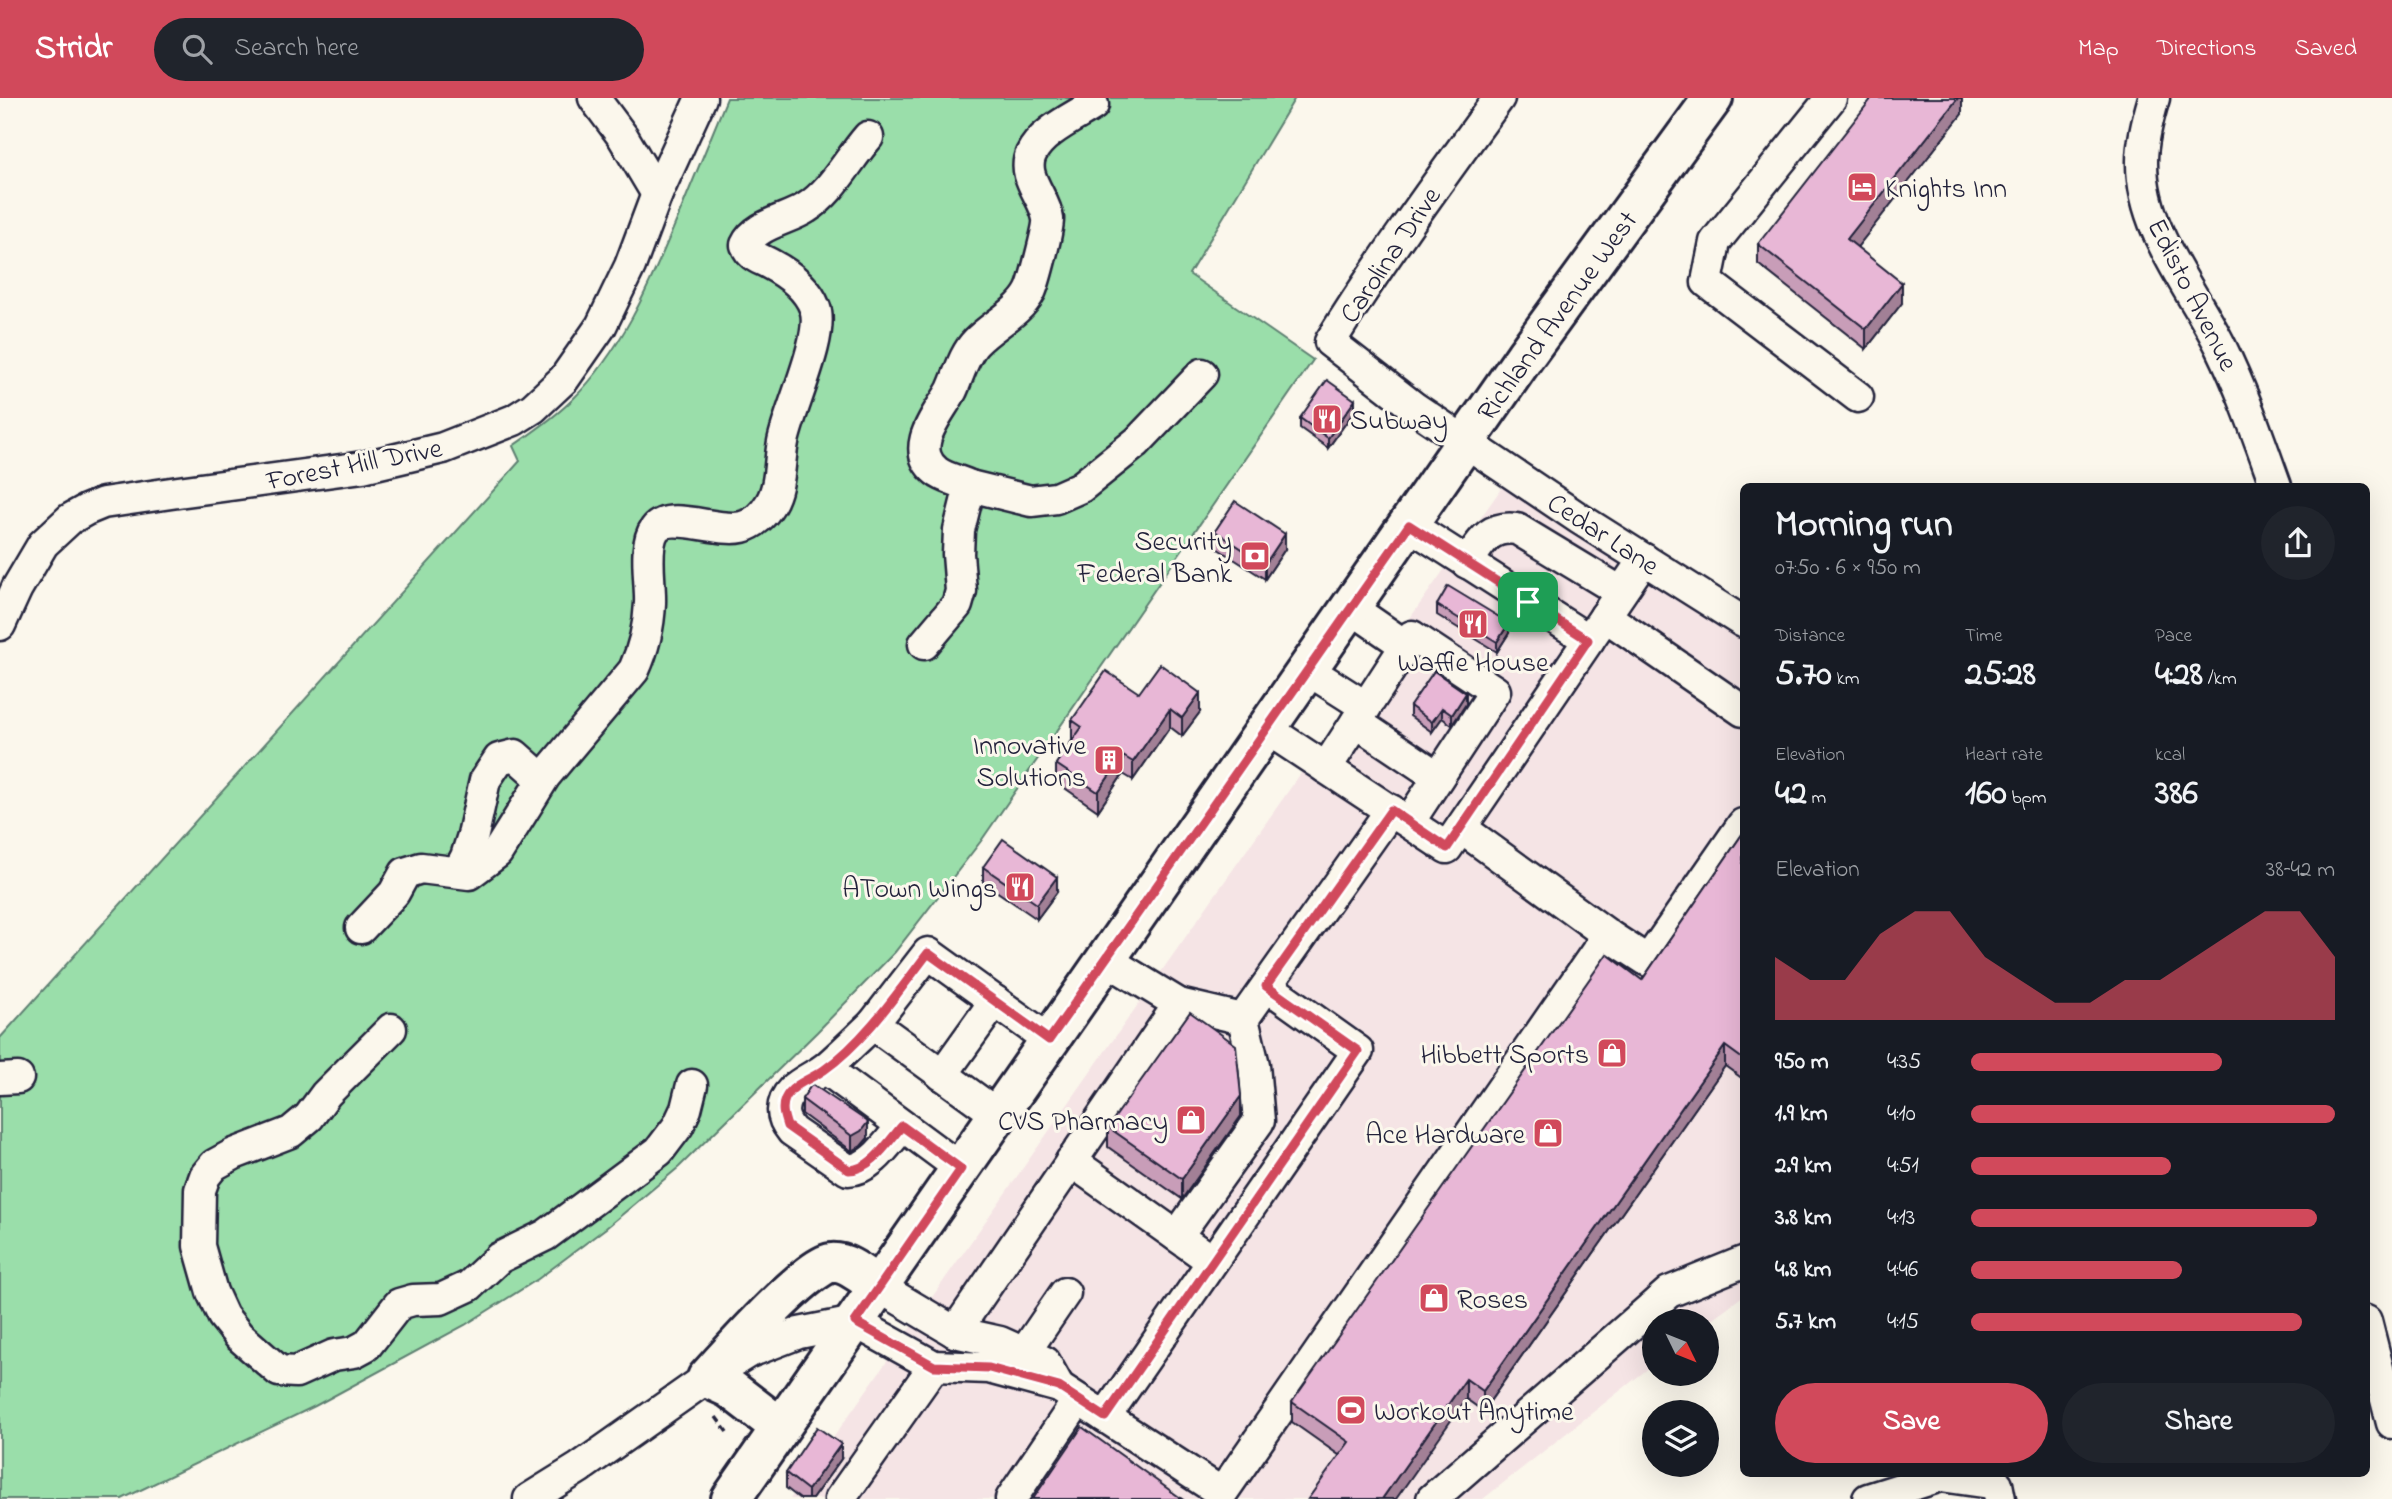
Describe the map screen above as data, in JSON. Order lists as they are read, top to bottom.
{
  "streets": {
    "main road": ["Richland Avenue West"],
    "street": [
      "Carolina Drive",
      "Edisto Avenue",
      "Forest Hill Drive",
      "Cedar Lane"
    ]
  },
  "crossings": [
    ["Carolina Drive", "Richland Avenue West"],
    ["Carolina Drive", "Cedar Lane"],
    ["Richland Avenue West", "Cedar Lane"]
  ],
  "places": {
    "hotel": ["Knights Inn"],
    "restaurant": ["Subway", "Waffle House", "ATown Wings"],
    "bank": ["Security Federal Bank"],
    "building": ["Innovative Solutions"],
    "shop": [
      "Hibbett Sports",
      "CVS Pharmacy",
      "Ace Hardware",
      "Roses"
    ],
    "sports": ["Workout Anytime"]
  },
  "north": "bottom right",
  "page": {
    "header": "Stridr",
    "search": "Search here",
    "nav": ["Map", "Directions", "Saved"],
    "heading": ["Morning run", "07:50 · 6 × 950 m"],
    "stats": [
      ["Distance", "5.70 km"],
      ["Time", "25:28"],
      ["Pace", "4:28 /km"],
      ["Elevation", "42 m"],
      ["Heart rate", "160 bpm"],
      ["kcal", "386"]
    ],
    "chart": ["Elevation", "38–42 m"],
    "list": [
      {
        "name": "950 m",
        "note": "4:35"
      },
      {
        "name": "1.9 km",
        "note": "4:10"
      },
      {
        "name": "2.9 km",
        "note": "4:51"
      },
      {
        "name": "3.8 km",
        "note": "4:13"
      },
      {
        "name": "4.8 km",
        "note": "4:46"
      },
      {
        "name": "5.7 km",
        "note": "4:15"
      }
    ],
    "buttons": ["Save", "Share"]
  }
}
